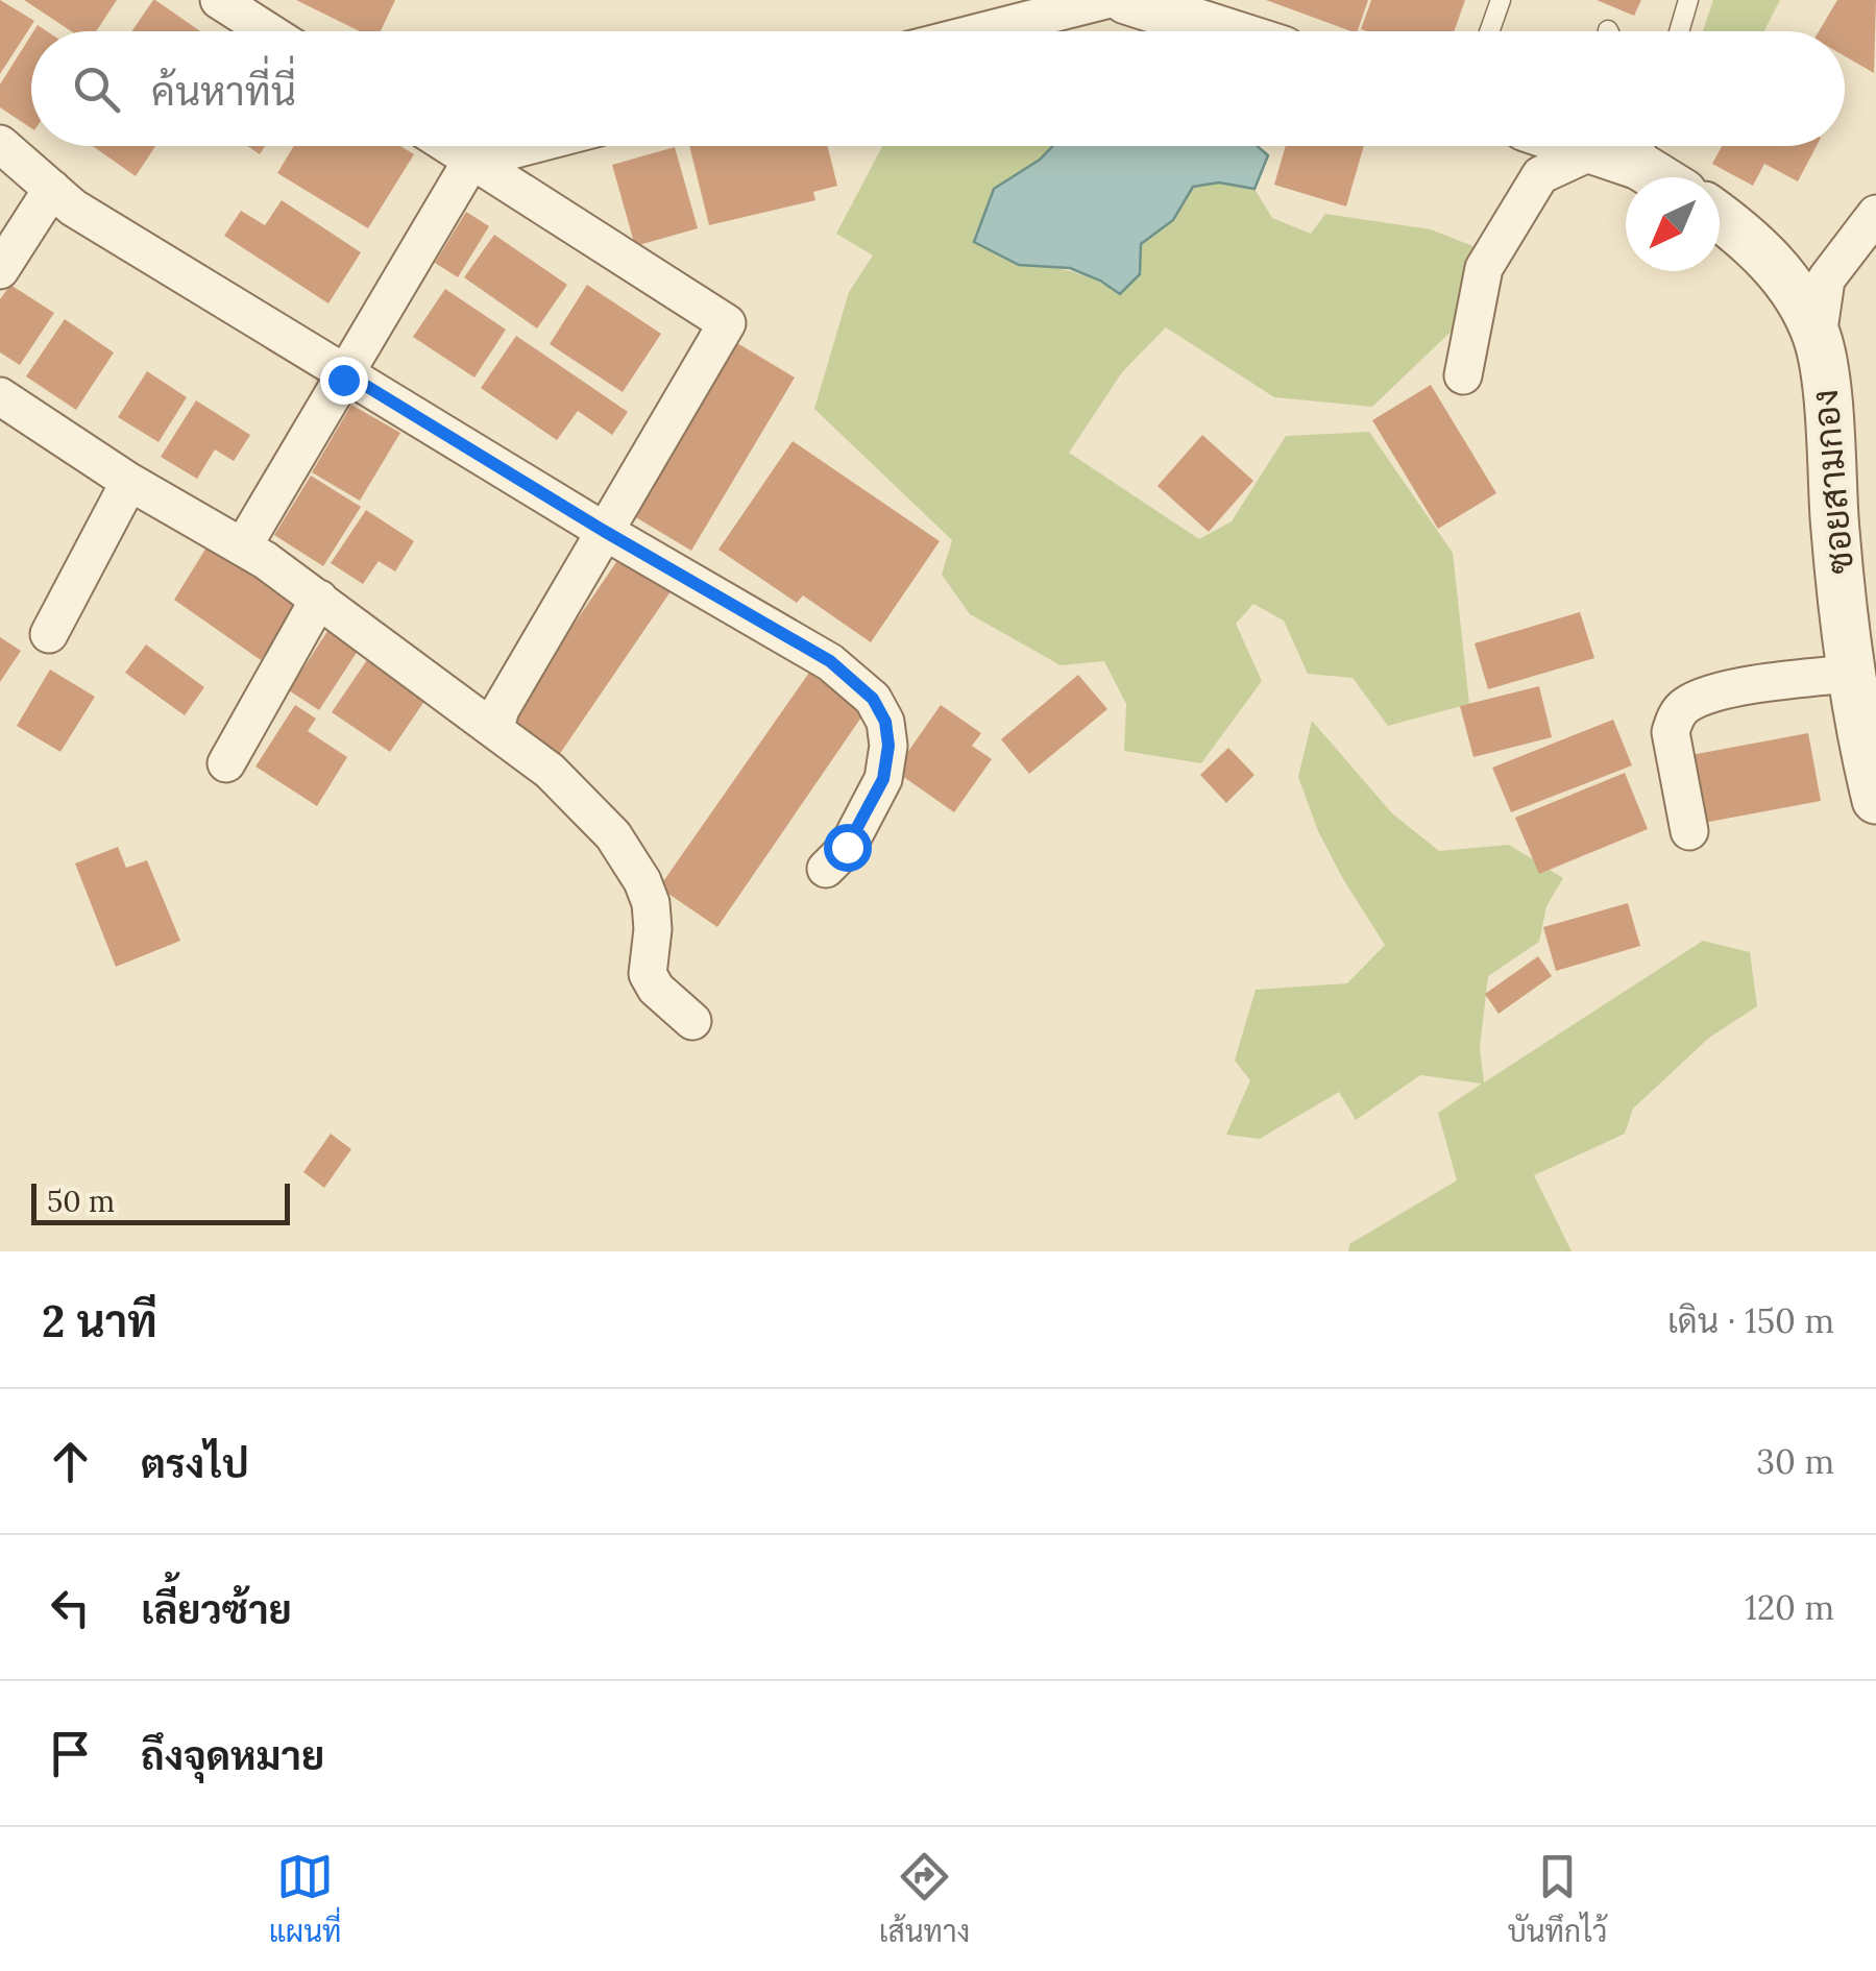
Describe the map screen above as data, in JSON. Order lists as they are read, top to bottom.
{
  "streets": {
    "street": ["ซอยสามกอง"]
  },
  "scale_bar": "50 m",
  "north": "bottom left",
  "page": {
    "search": "ค้นหาที่นี่",
    "scale": "50 m",
    "heading": ["2 นาที", "เดิน · 150 m"],
    "list": [
      ["ตรงไป", "30 m"],
      ["เลี้ยวซ้าย", "120 m"],
      "ถึงจุดหมาย"
    ],
    "nav": ["แผนที่", "เส้นทาง", "บันทึกไว้"]
  }
}
